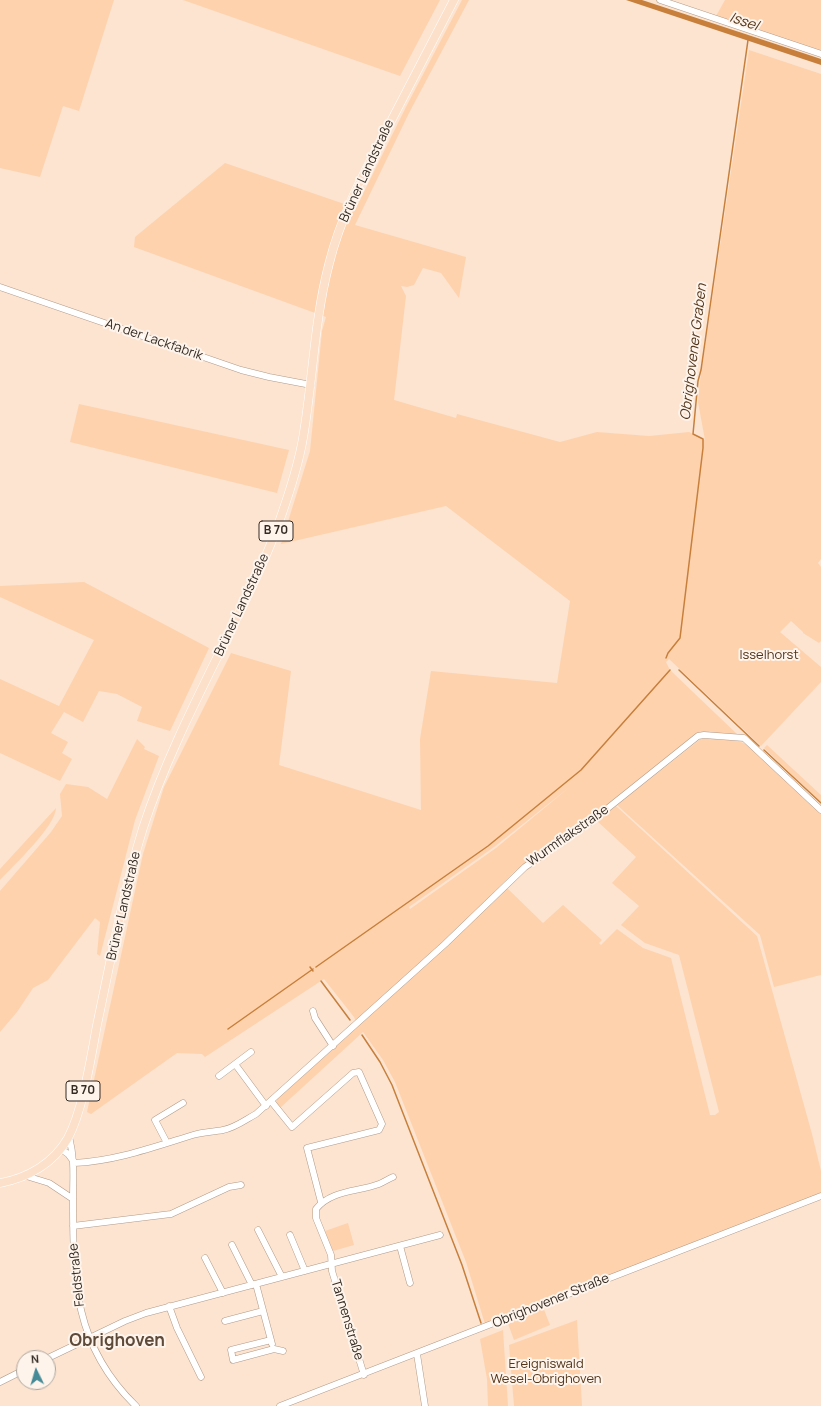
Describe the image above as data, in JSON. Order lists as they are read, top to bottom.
{
  "streets": {
    "main road": ["Brüner Landstraße", "B 70"],
    "street": [
      "An der Lackfabrik",
      "Wurmflakstraße",
      "Feldstraße",
      "Obrighovener Straße",
      "Tannenstraße"
    ]
  },
  "crossings": [
    ["Brüner Landstraße", "An der Lackfabrik"],
    ["Brüner Landstraße", "Feldstraße"],
    ["Wurmflakstraße", "Feldstraße"],
    ["Feldstraße", "Tannenstraße"],
    ["Obrighovener Straße", "Tannenstraße"]
  ],
  "districts": ["Obrighoven"],
  "water": ["Issel", "Obrighovener Graben"],
  "parks": ["Isselhorst", "Ereigniswald Wesel-Obrighoven"],
  "north": "top"
}
